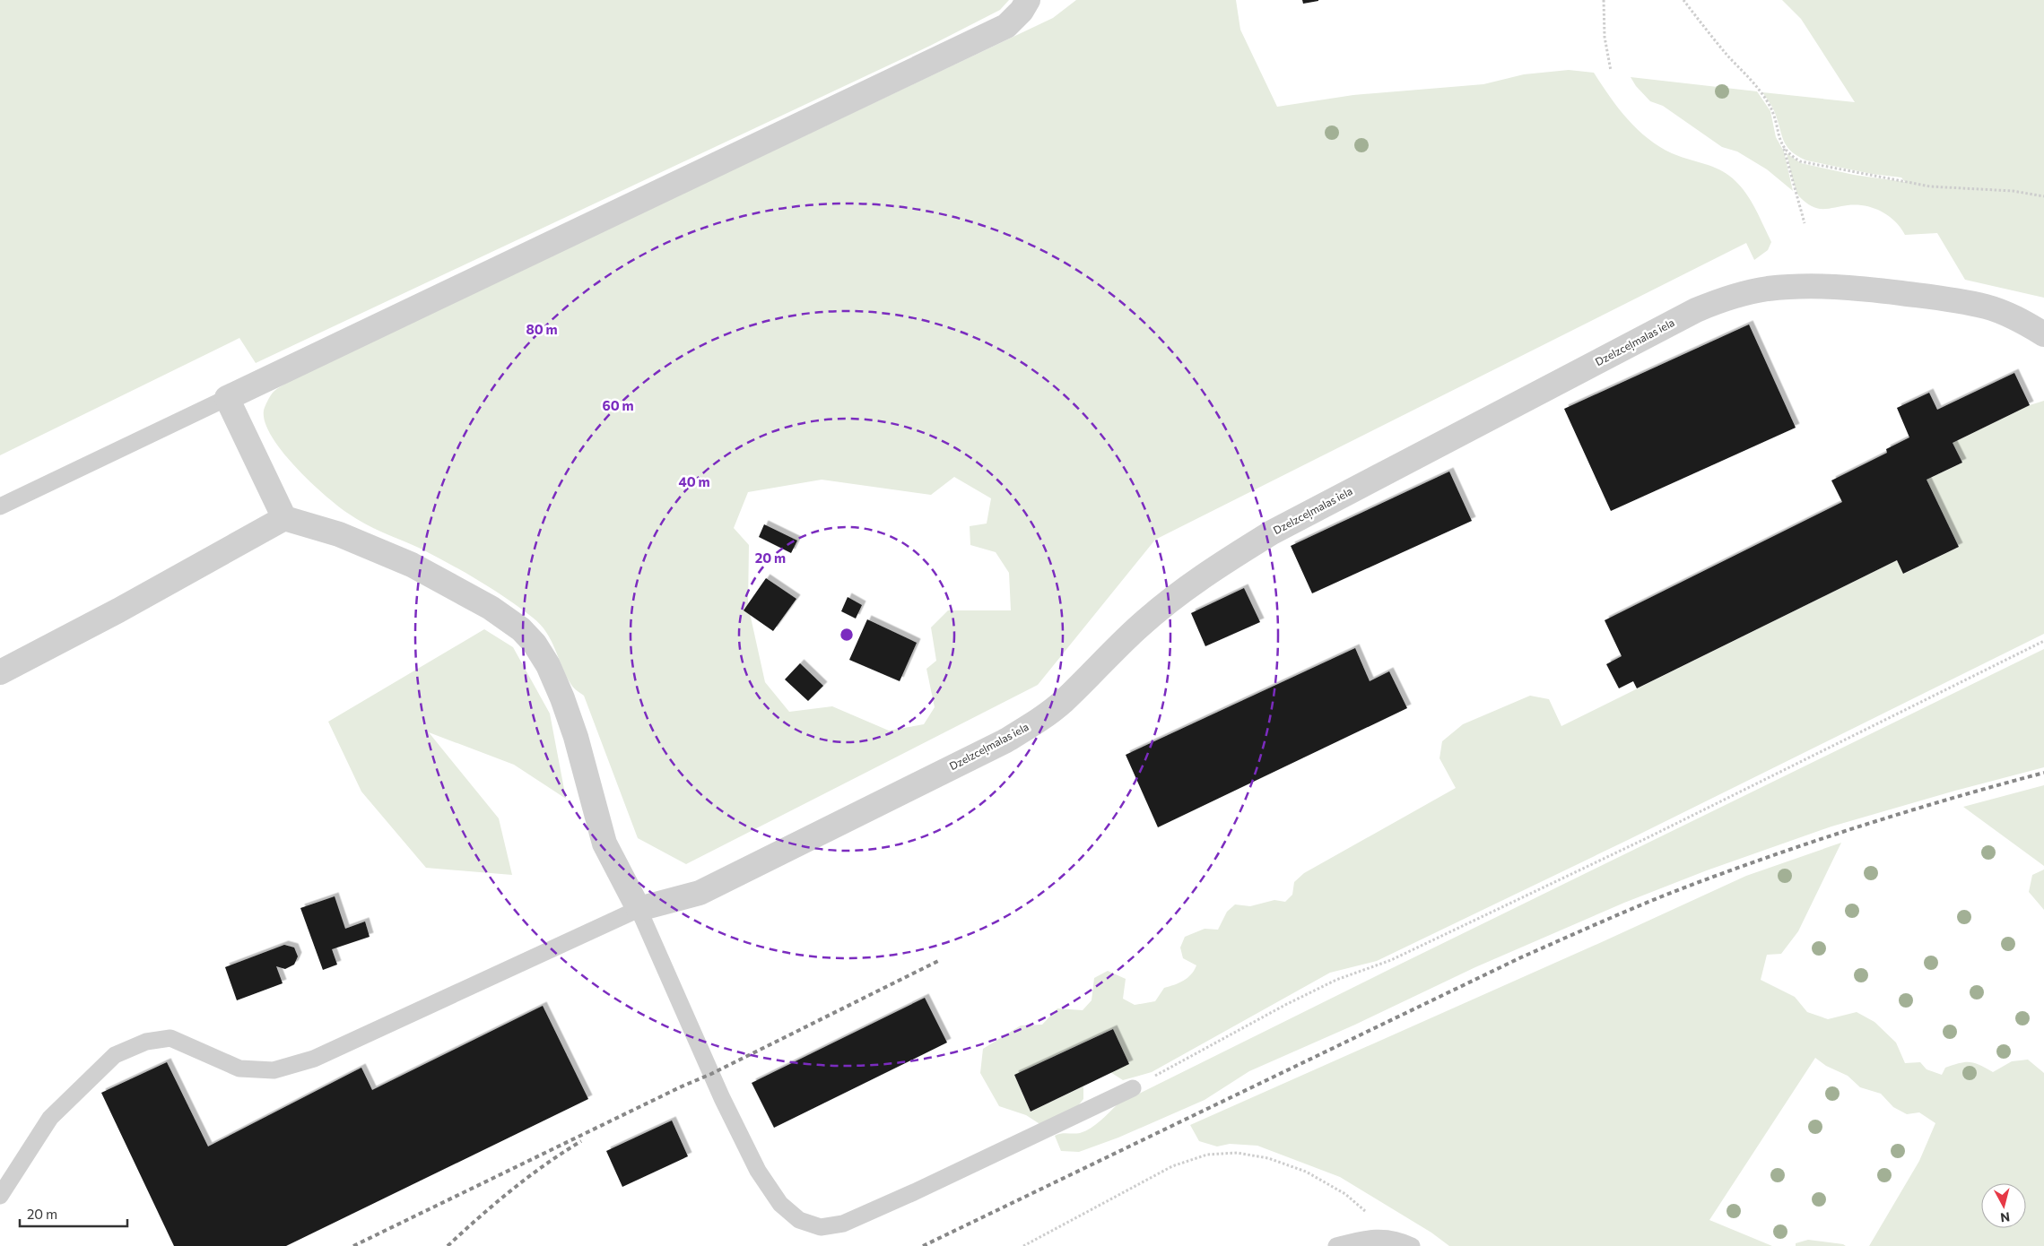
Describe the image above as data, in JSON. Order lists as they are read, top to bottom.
{
  "streets": {
    "street": ["Dzelzceļmalas iela"]
  },
  "scale_bar": "20 m",
  "north": "bottom",
  "rings": [
    "80 m",
    "60 m",
    "40 m",
    "20 m"
  ]
}
